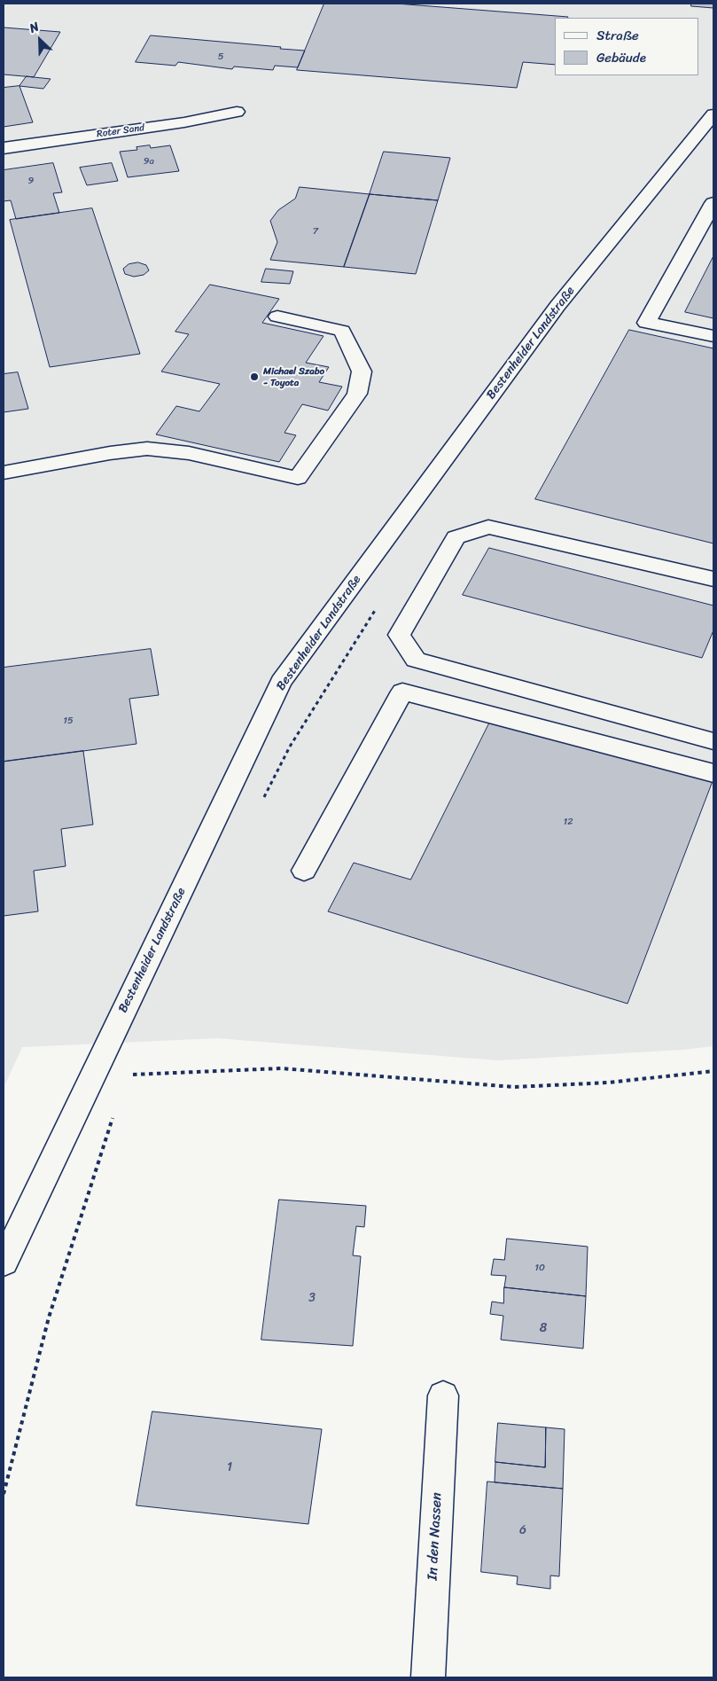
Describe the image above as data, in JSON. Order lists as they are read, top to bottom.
{
  "streets": {
    "main road": ["Roter Sand", "Bestenheider Landstraße", "In den Nassen"]
  },
  "places": ["Michael Szabo - Toyota"],
  "house_numbers": [
    "5",
    "9a",
    "9",
    "7",
    "15",
    "12",
    "10",
    "3",
    "8",
    "1",
    "6"
  ],
  "legend": ["Straße", "Gebäude"],
  "north": "top left"
}
